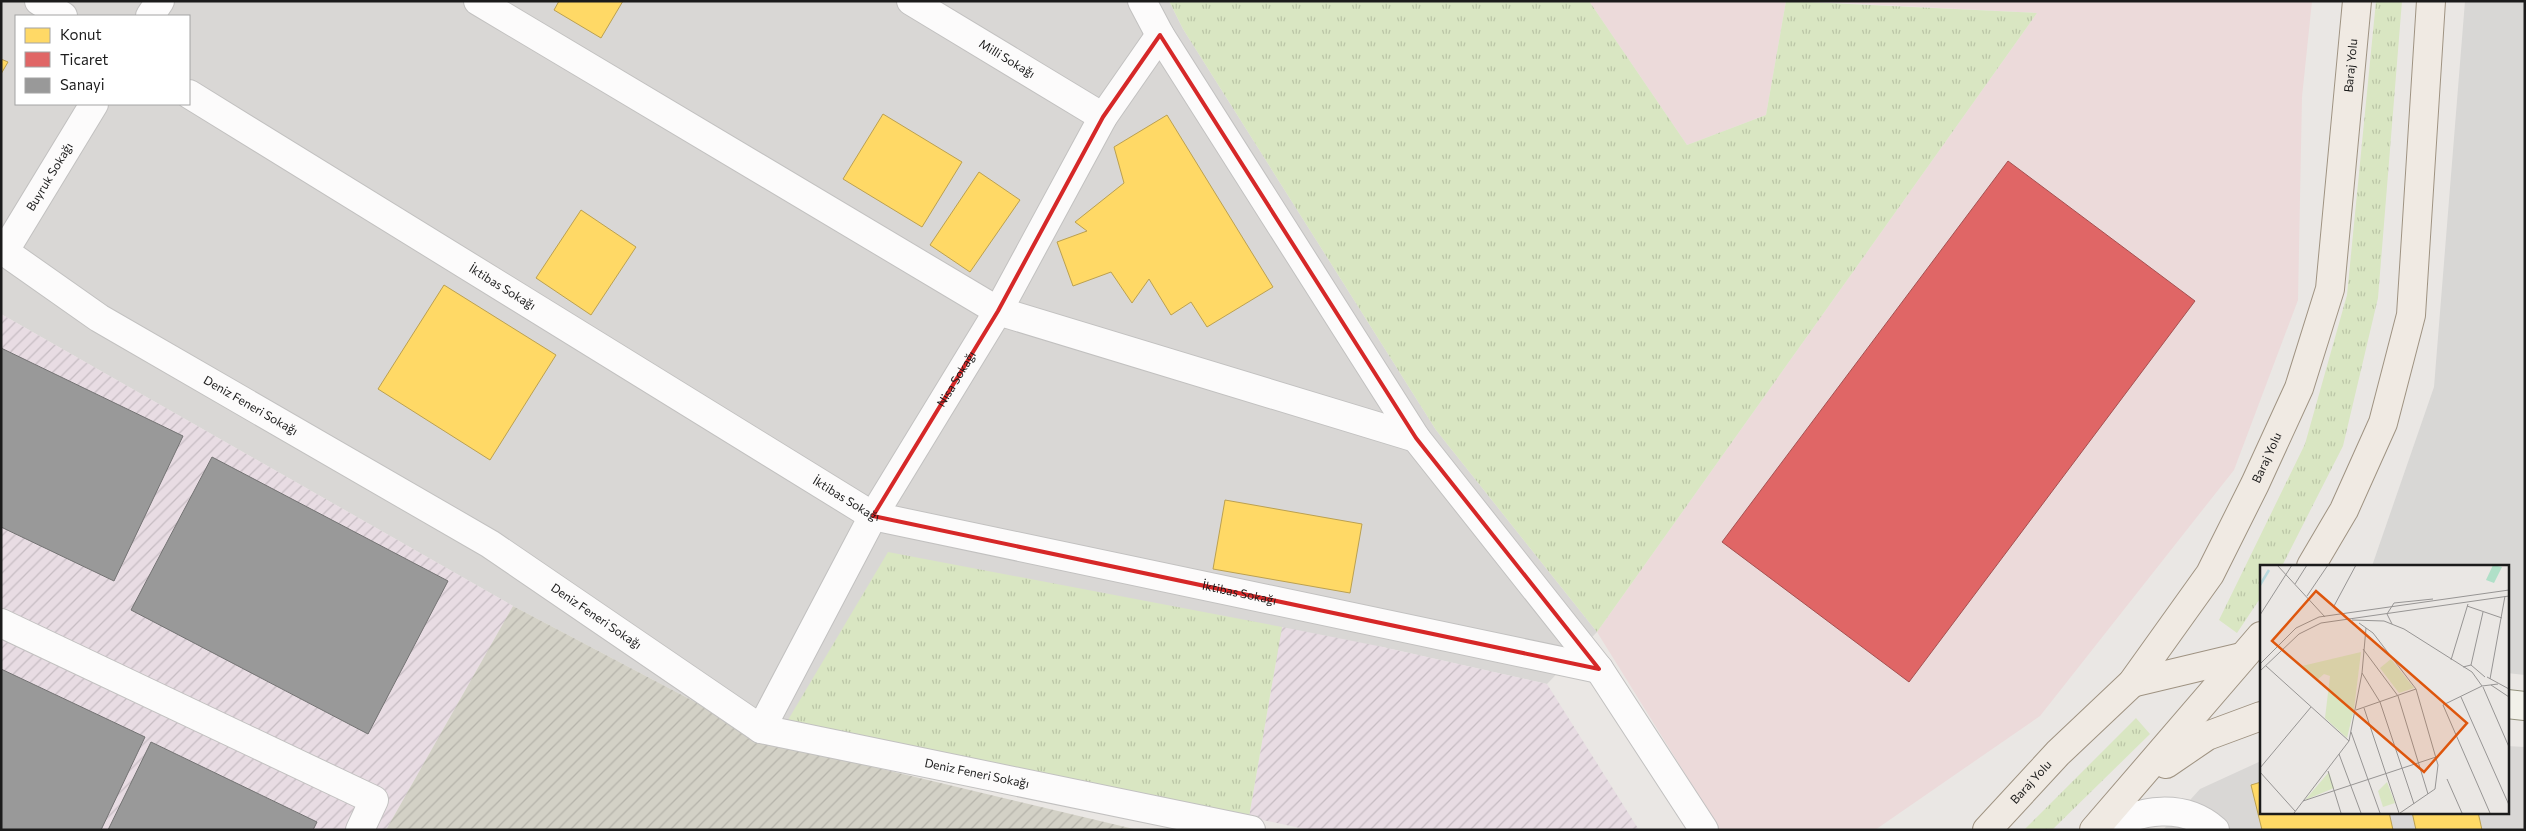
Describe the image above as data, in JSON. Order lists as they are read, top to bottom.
{
  "streets": {
    "main road": ["Baraj Yolu"],
    "street": [
      "Milli Sokağı",
      "Buyruk Sokağı",
      "İktibas Sokağı",
      "Nisa Sokağı",
      "Deniz Feneri Sokağı"
    ]
  },
  "crossings": [
    ["Milli Sokağı", "Nisa Sokağı"],
    ["Buyruk Sokağı", "Deniz Feneri Sokağı"],
    ["İktibas Sokağı", "Nisa Sokağı"],
    ["Nisa Sokağı", "Deniz Feneri Sokağı"]
  ],
  "legend": ["Konut", "Ticaret", "Sanayi"]
}
